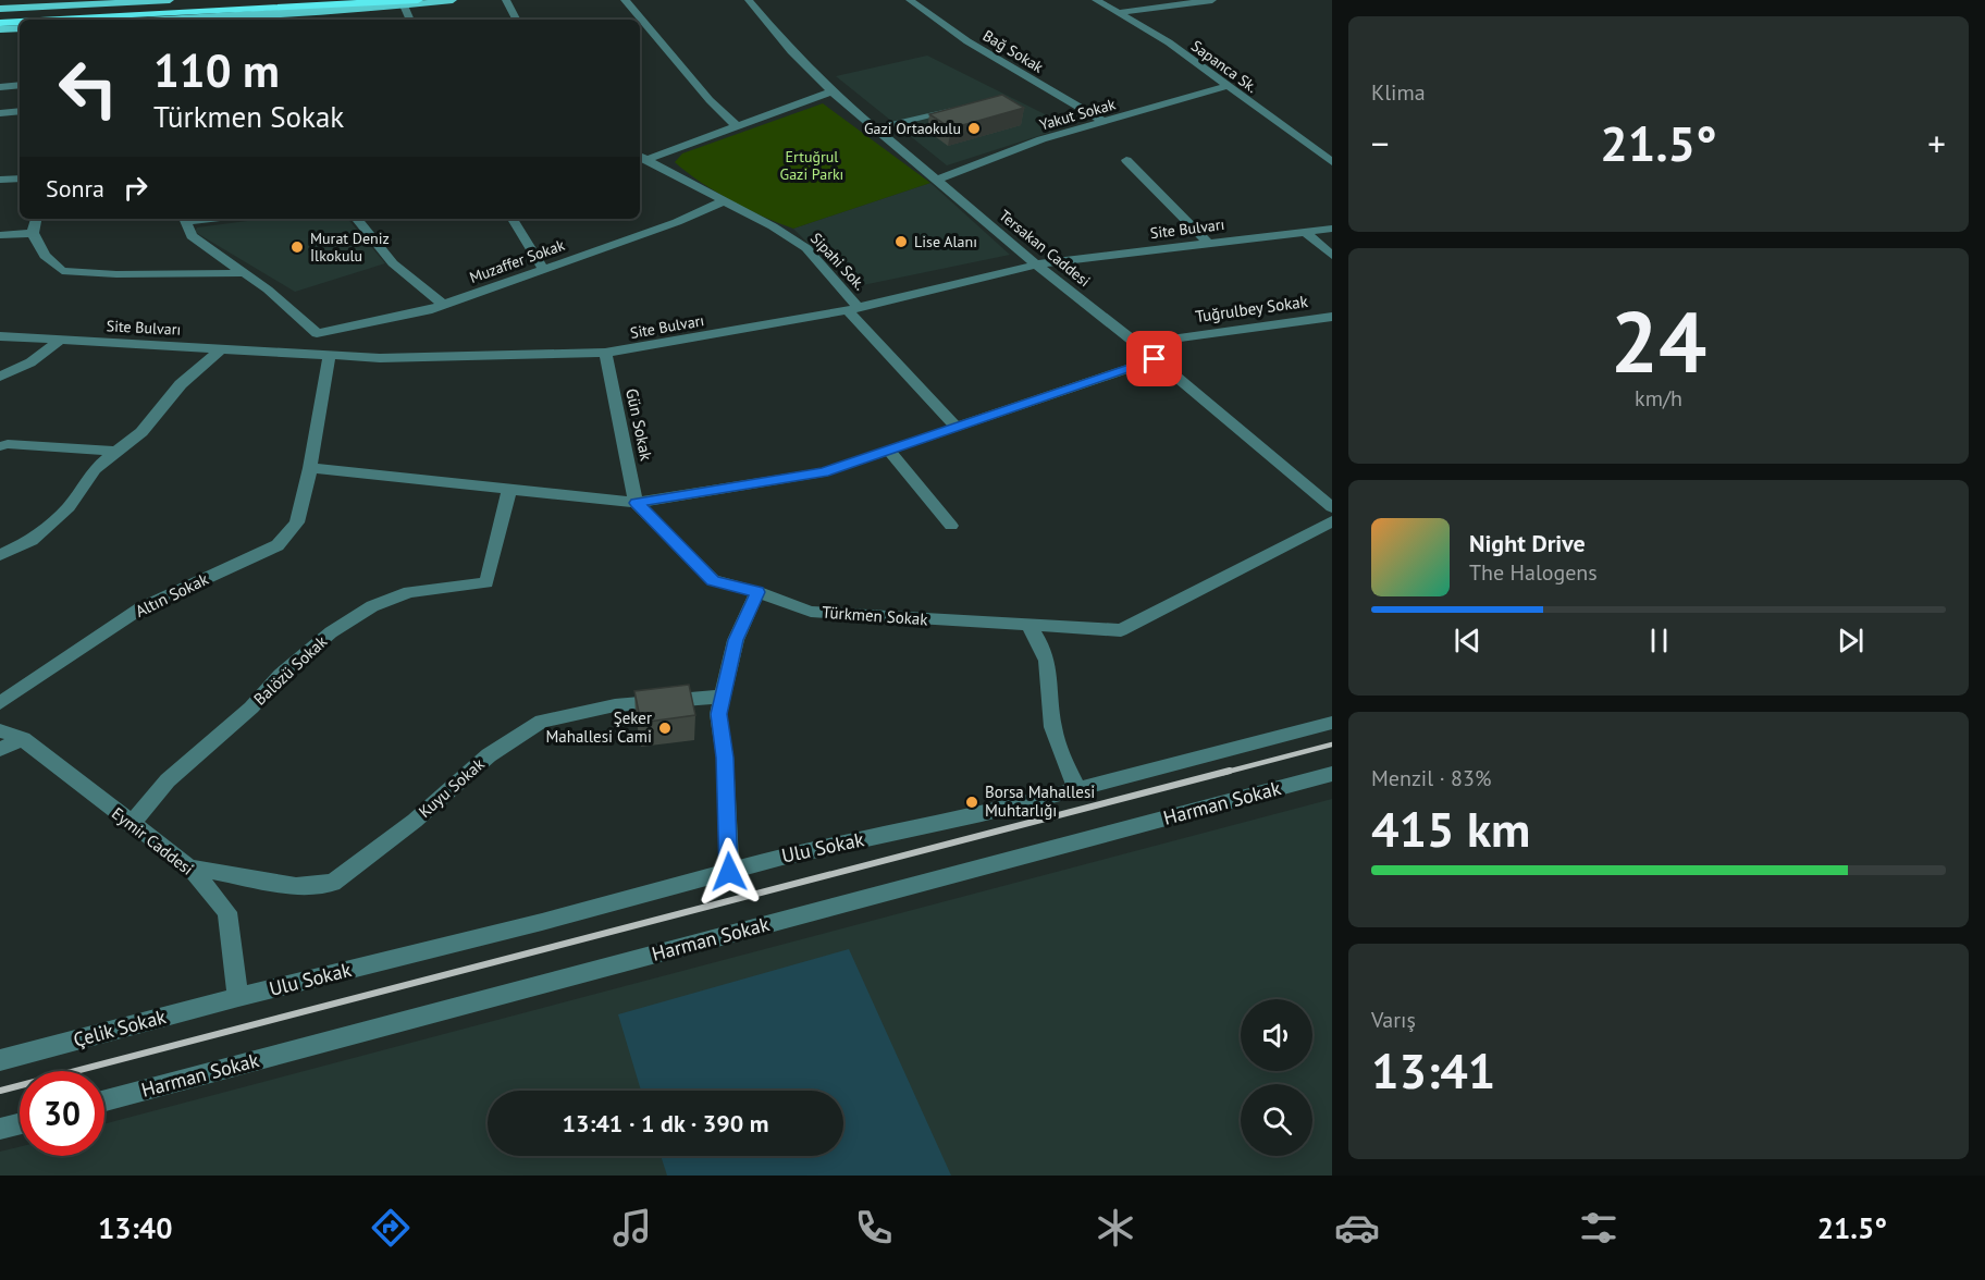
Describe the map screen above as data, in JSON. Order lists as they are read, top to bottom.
{
  "streets": {
    "street": [
      "Bağ Sokak",
      "Sapanca Sk.",
      "Yakut Sokak",
      "Site Bulvarı",
      "Tersakan Caddesi",
      "Muzaffer Sokak",
      "Sipahi Sok.",
      "Tuğrulbey Sokak",
      "Gün Sokak",
      "Altın Sokak",
      "Türkmen Sokak",
      "Balözü Sokak",
      "Kuyu Sokak",
      "Harman Sokak",
      "Eymir Caddesi",
      "Ulu Sokak",
      "Çelik Sokak"
    ]
  },
  "crossings": [
    ["Bağ Sokak", "Yakut Sokak"],
    ["Sapanca Sk.", "Yakut Sokak"],
    ["Yakut Sokak", "Tersakan Caddesi"],
    ["Site Bulvarı", "Tersakan Caddesi"],
    ["Site Bulvarı", "Sipahi Sok."],
    ["Site Bulvarı", "Gün Sokak"],
    ["Tersakan Caddesi", "Tuğrulbey Sokak"],
    ["Muzaffer Sokak", "Sipahi Sok."],
    ["Gün Sokak", "Türkmen Sokak"],
    ["Balözü Sokak", "Eymir Caddesi"],
    ["Kuyu Sokak", "Eymir Caddesi"],
    ["Eymir Caddesi", "Ulu Sokak"],
    ["Eymir Caddesi", "Çelik Sokak"],
    ["Ulu Sokak", "Çelik Sokak"]
  ],
  "parks": ["Ertuğrul Gazi Parkı"],
  "places": [
    "Gazi Ortaokulu",
    "Lise Alanı",
    "Murat Deniz İlkokulu",
    "Şeker Mahallesi Cami",
    "Borsa Mahallesi Muhtarlığı"
  ],
  "page": {
    "tile": [
      "Klima",
      ["24", "km/h"],
      ["Menzil · 83%", "415 km"],
      ["Varış", "13:41"]
    ],
    "turn": ["110 m", "Türkmen Sokak"],
    "heat": ["−", "21.5°", "+"],
    "then": "Sonra",
    "song": ["Night Drive", "The Halogens"],
    "limit": "30",
    "trip": "13:41 · 1 dk · 390 m",
    "tabs": ["13:40", "21.5°"]
  }
}
